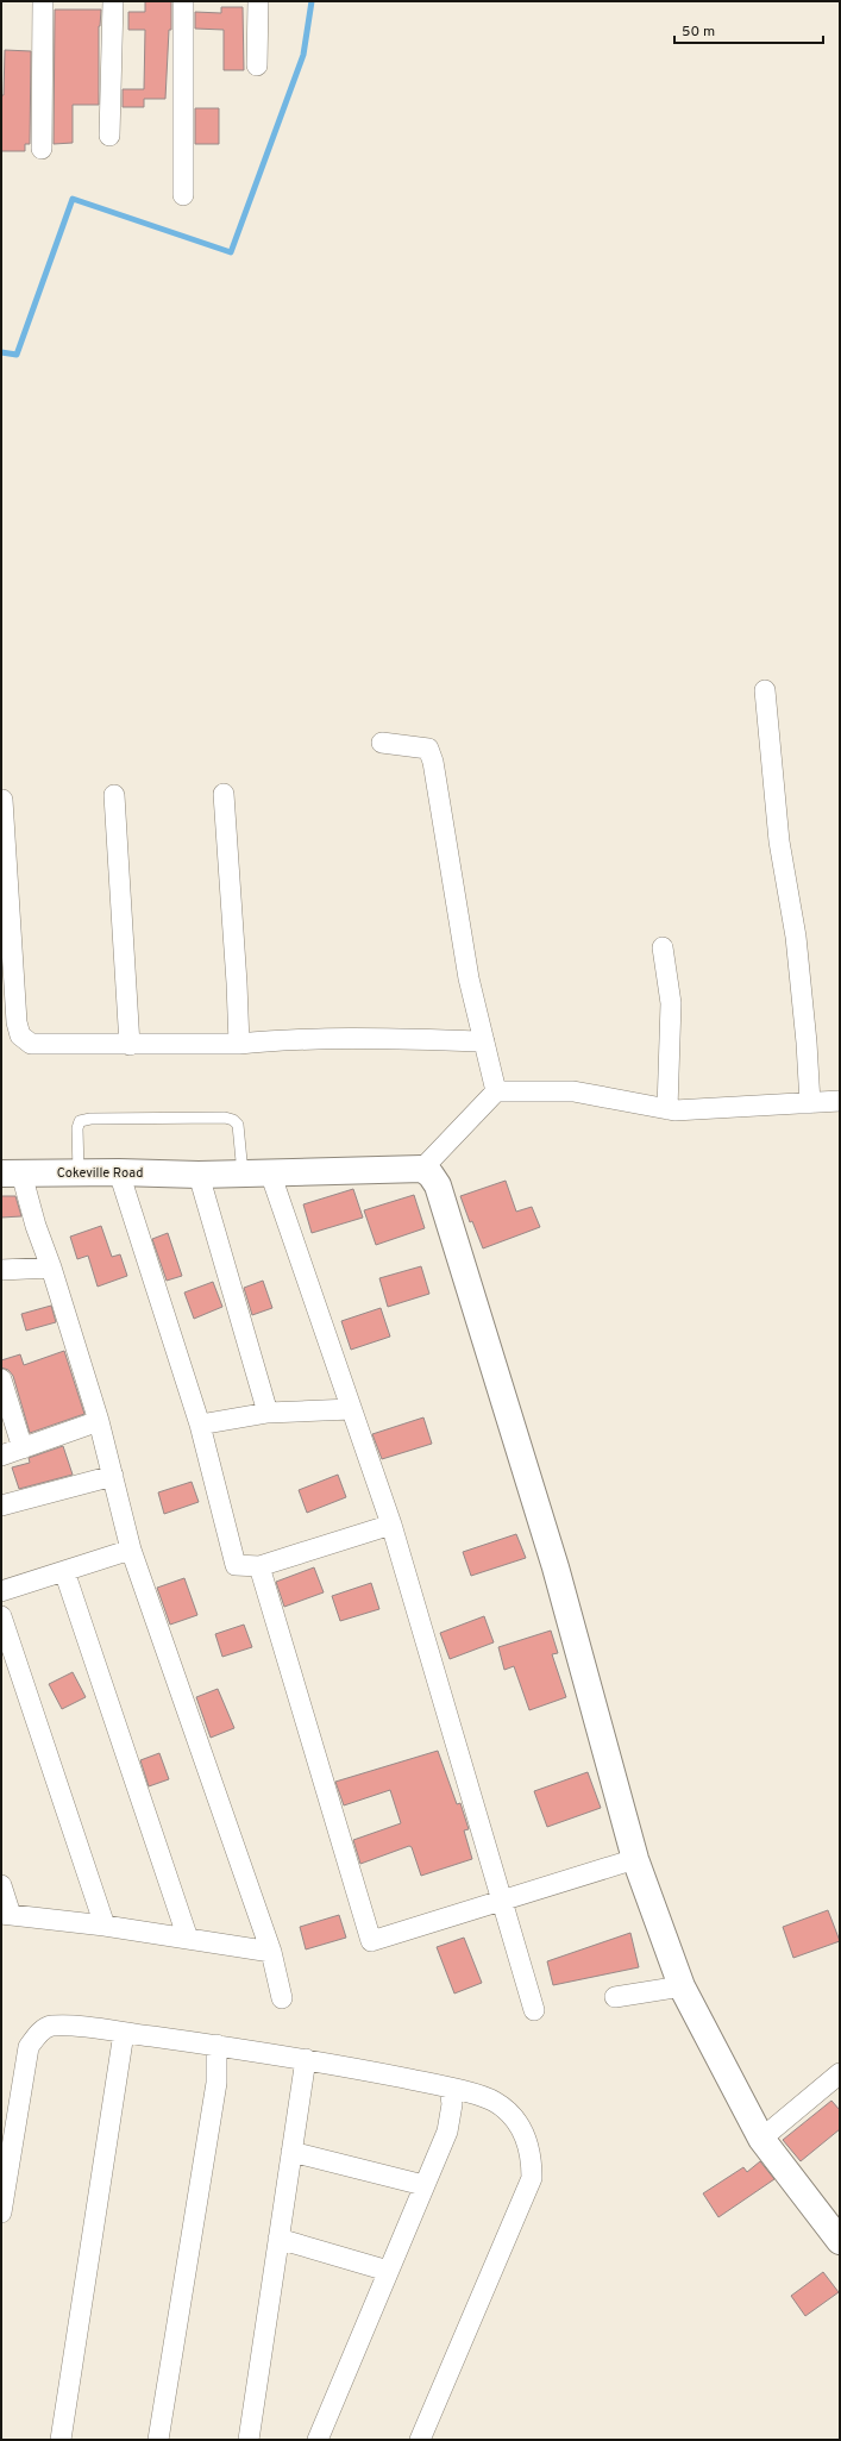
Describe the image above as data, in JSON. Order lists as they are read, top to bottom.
{
  "streets": {
    "street": ["Cokeville Road"]
  },
  "scale_bar": "50 m"
}
